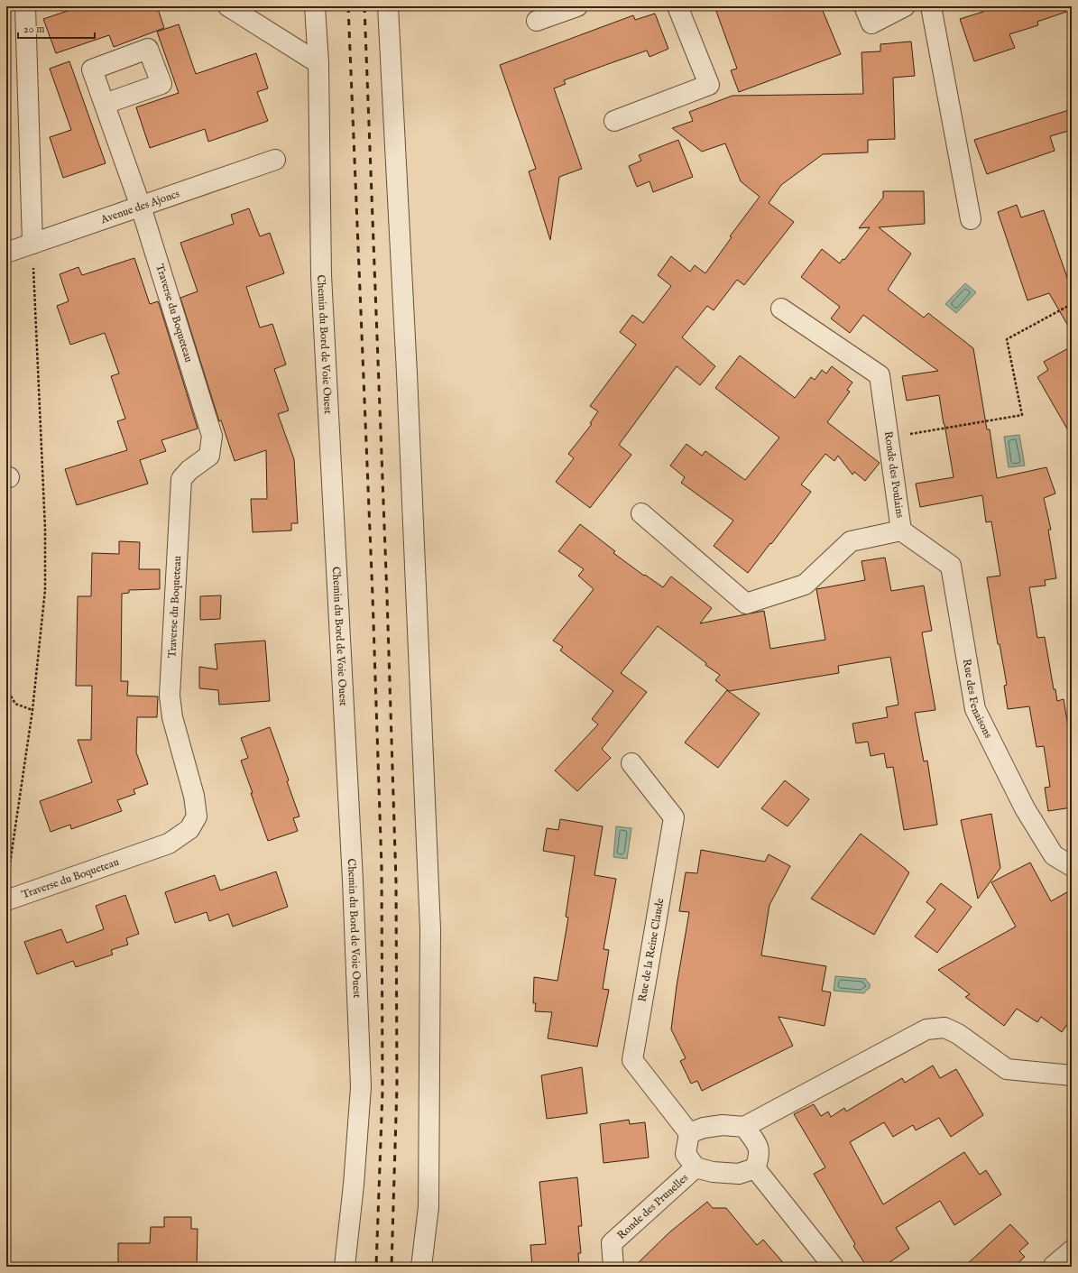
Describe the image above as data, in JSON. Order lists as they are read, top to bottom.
{
  "streets": {
    "street": [
      "Avenue des Ajoncs",
      "Traverse du Boqueteau",
      "Chemin du Bord de Voie Ouest",
      "Ronde des Poulains",
      "Rue des Fenaisons",
      "Rue de la Reine Claude",
      "Ronde des Prunelles"
    ]
  },
  "crossings": [
    ["Avenue des Ajoncs", "Traverse du Boqueteau"],
    ["Ronde des Poulains", "Rue des Fenaisons"],
    ["Rue de la Reine Claude", "Ronde des Prunelles"]
  ],
  "scale_bar": "20 m"
}
